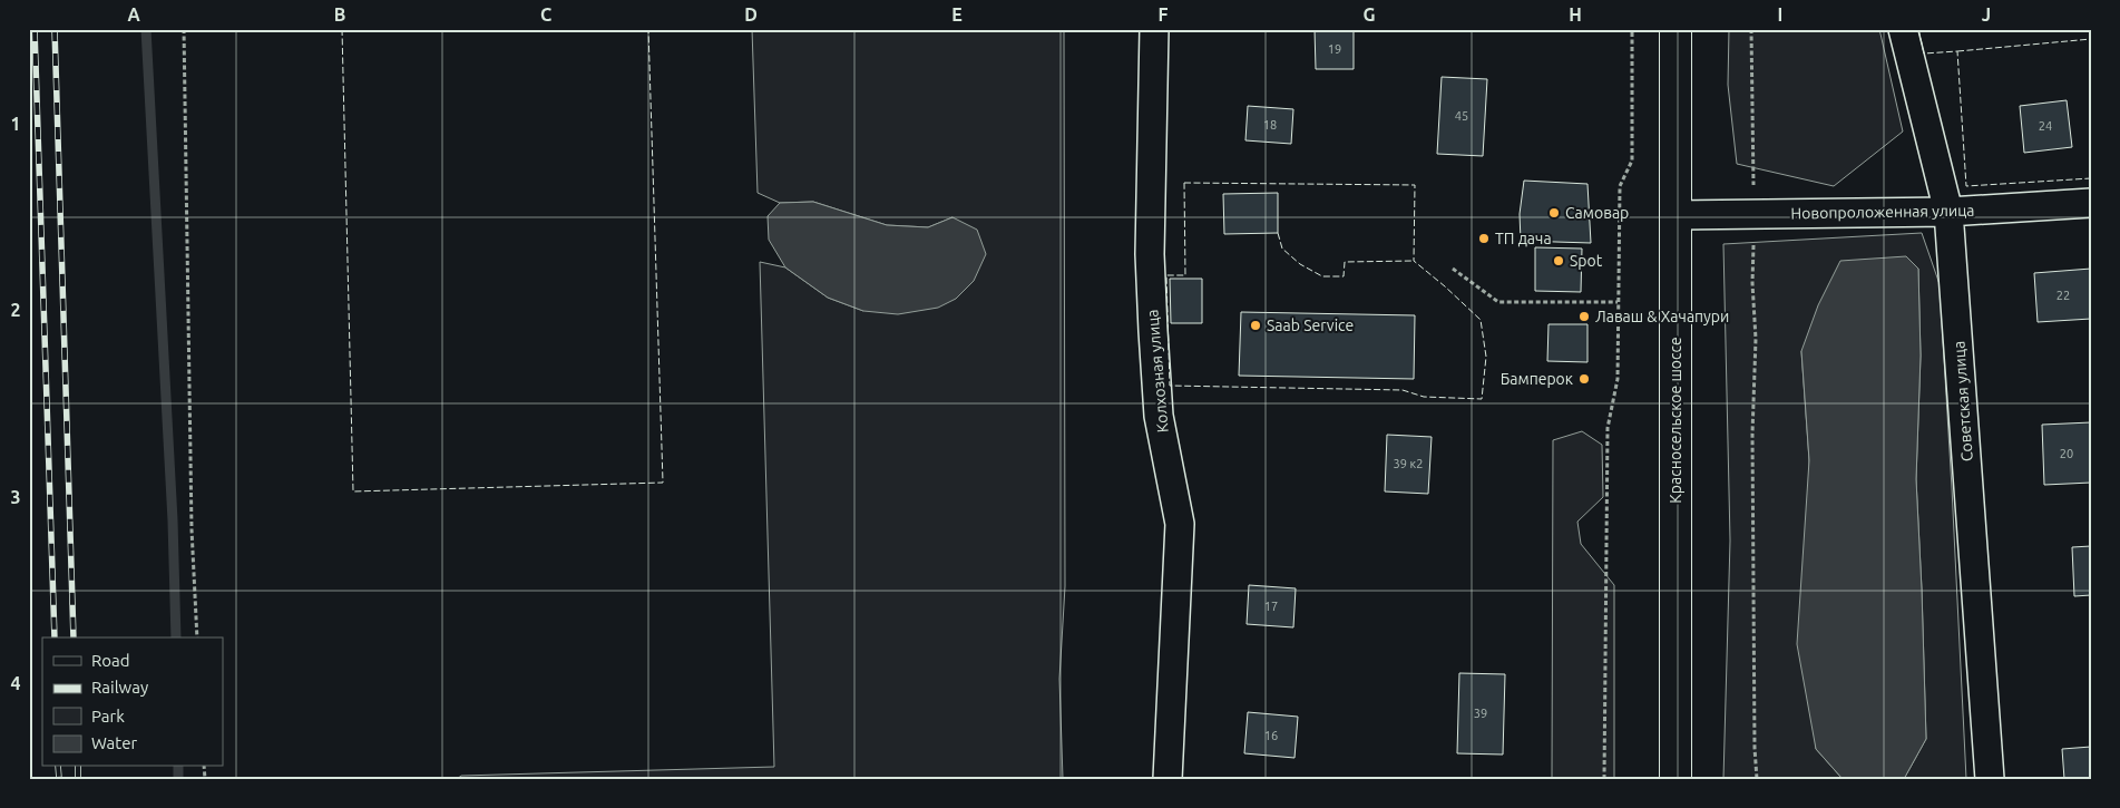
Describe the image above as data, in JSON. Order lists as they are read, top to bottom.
{
  "streets": {
    "highway": ["Красносельское шоссе"],
    "street": ["Новопроложенная улица", "Колхозная улица", "Советская улица"]
  },
  "crossings": [
    ["Новопроложенная улица", "Советская улица"],
    ["Новопроложенная улица", "Красносельское шоссе"]
  ],
  "places": [
    "Самовар",
    "ТП дача",
    "Spot",
    "Лаваш & Хачапури",
    "Saab Service",
    "Бамперок"
  ],
  "house_numbers": [
    "19",
    "45",
    "18",
    "24",
    "22",
    "20",
    "39 к2",
    "17",
    "39",
    "16"
  ],
  "legend": [
    "Road",
    "Railway",
    "Park",
    "Water"
  ],
  "grid": {
    "columns": [
      "A",
      "B",
      "C",
      "D",
      "E",
      "F",
      "G",
      "H",
      "I",
      "J"
    ],
    "rows": [
      "1",
      "2",
      "3",
      "4"
    ]
  }
}
